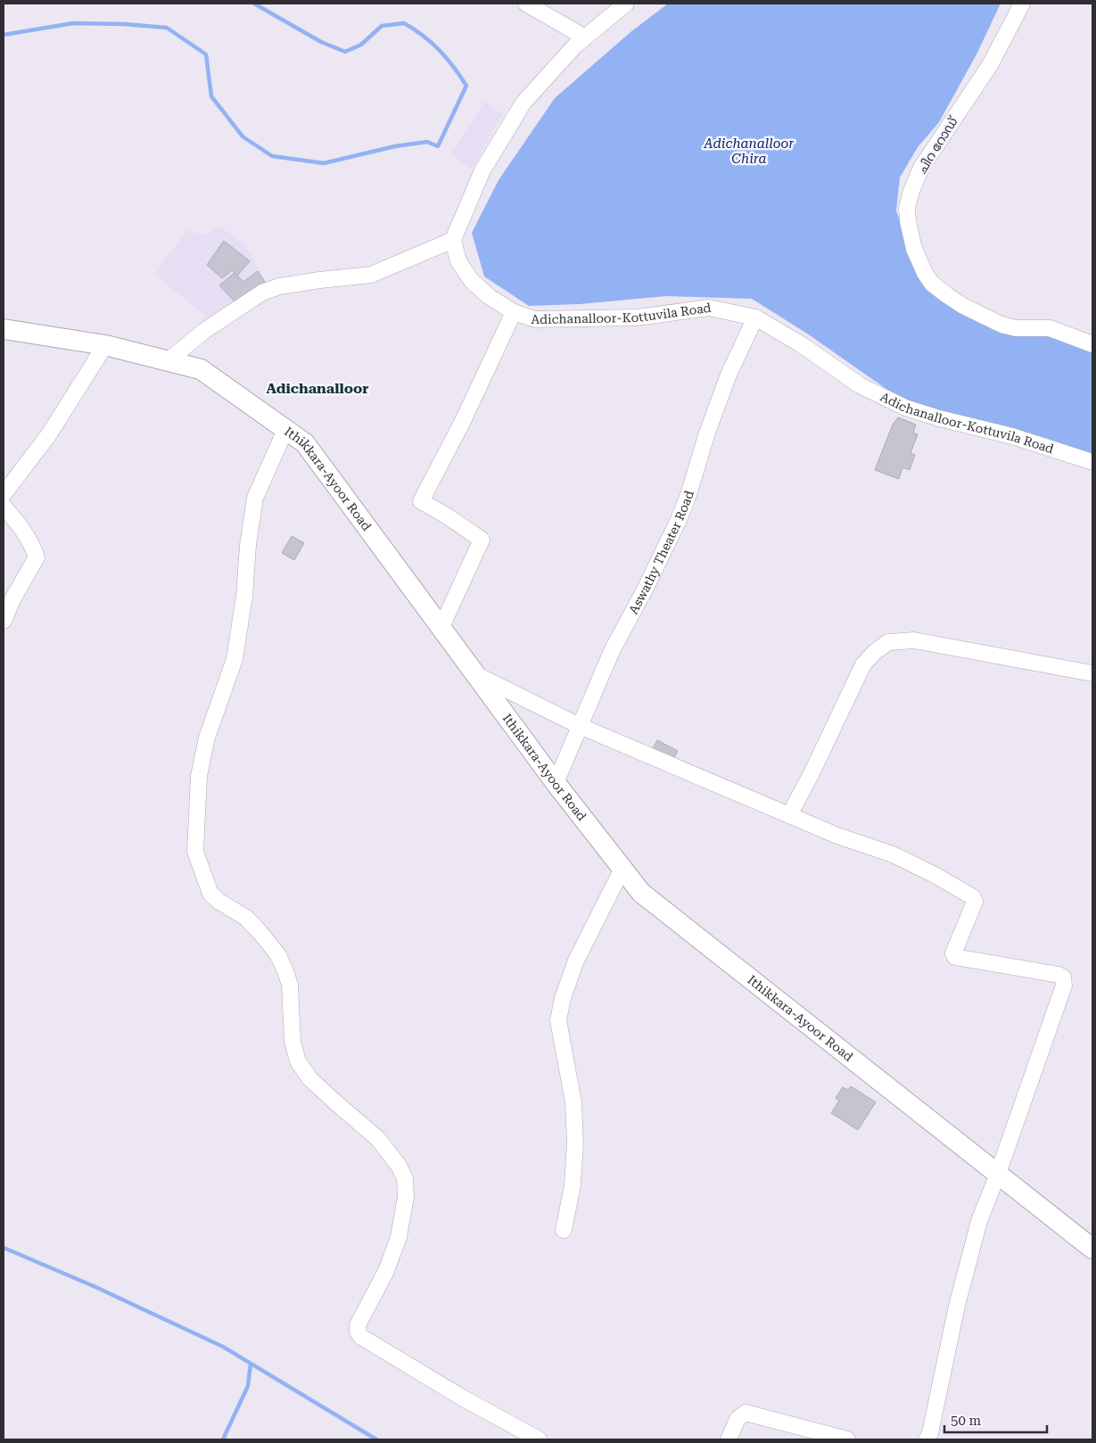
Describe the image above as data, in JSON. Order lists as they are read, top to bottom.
{
  "streets": {
    "main road": ["Ithikkara-Ayoor Road"],
    "street": ["ചിറ റോഡ്", "Adichanalloor-Kottuvila Road", "Aswathy Theater Road"]
  },
  "crossings": [
    ["Adichanalloor-Kottuvila Road", "Aswathy Theater Road"],
    ["Ithikkara-Ayoor Road", "Aswathy Theater Road"]
  ],
  "districts": ["Adichanalloor"],
  "water": ["Adichanalloor Chira"],
  "scale_bar": "50 m"
}
